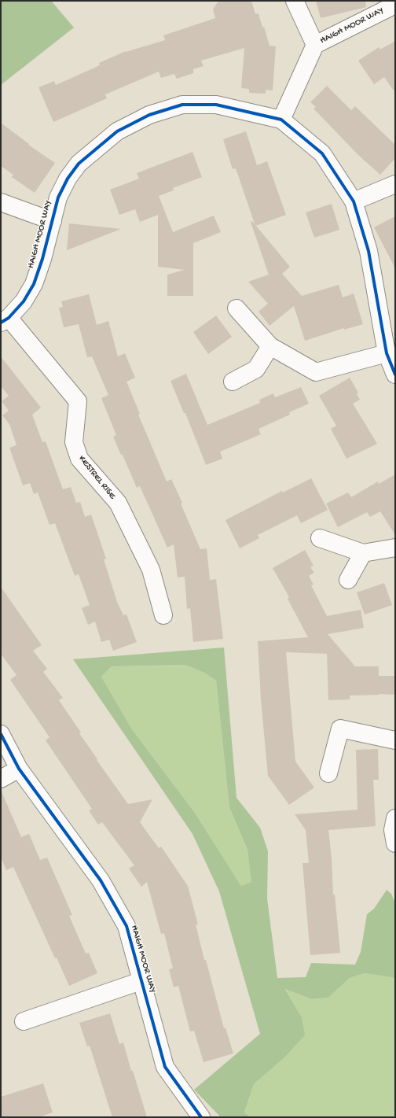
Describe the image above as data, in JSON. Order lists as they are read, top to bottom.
{
  "streets": {
    "street": ["HAIGH MOOR WAY", "KESTREL RISE"]
  },
  "crossings": [
    ["HAIGH MOOR WAY", "KESTREL RISE"]
  ]
}
